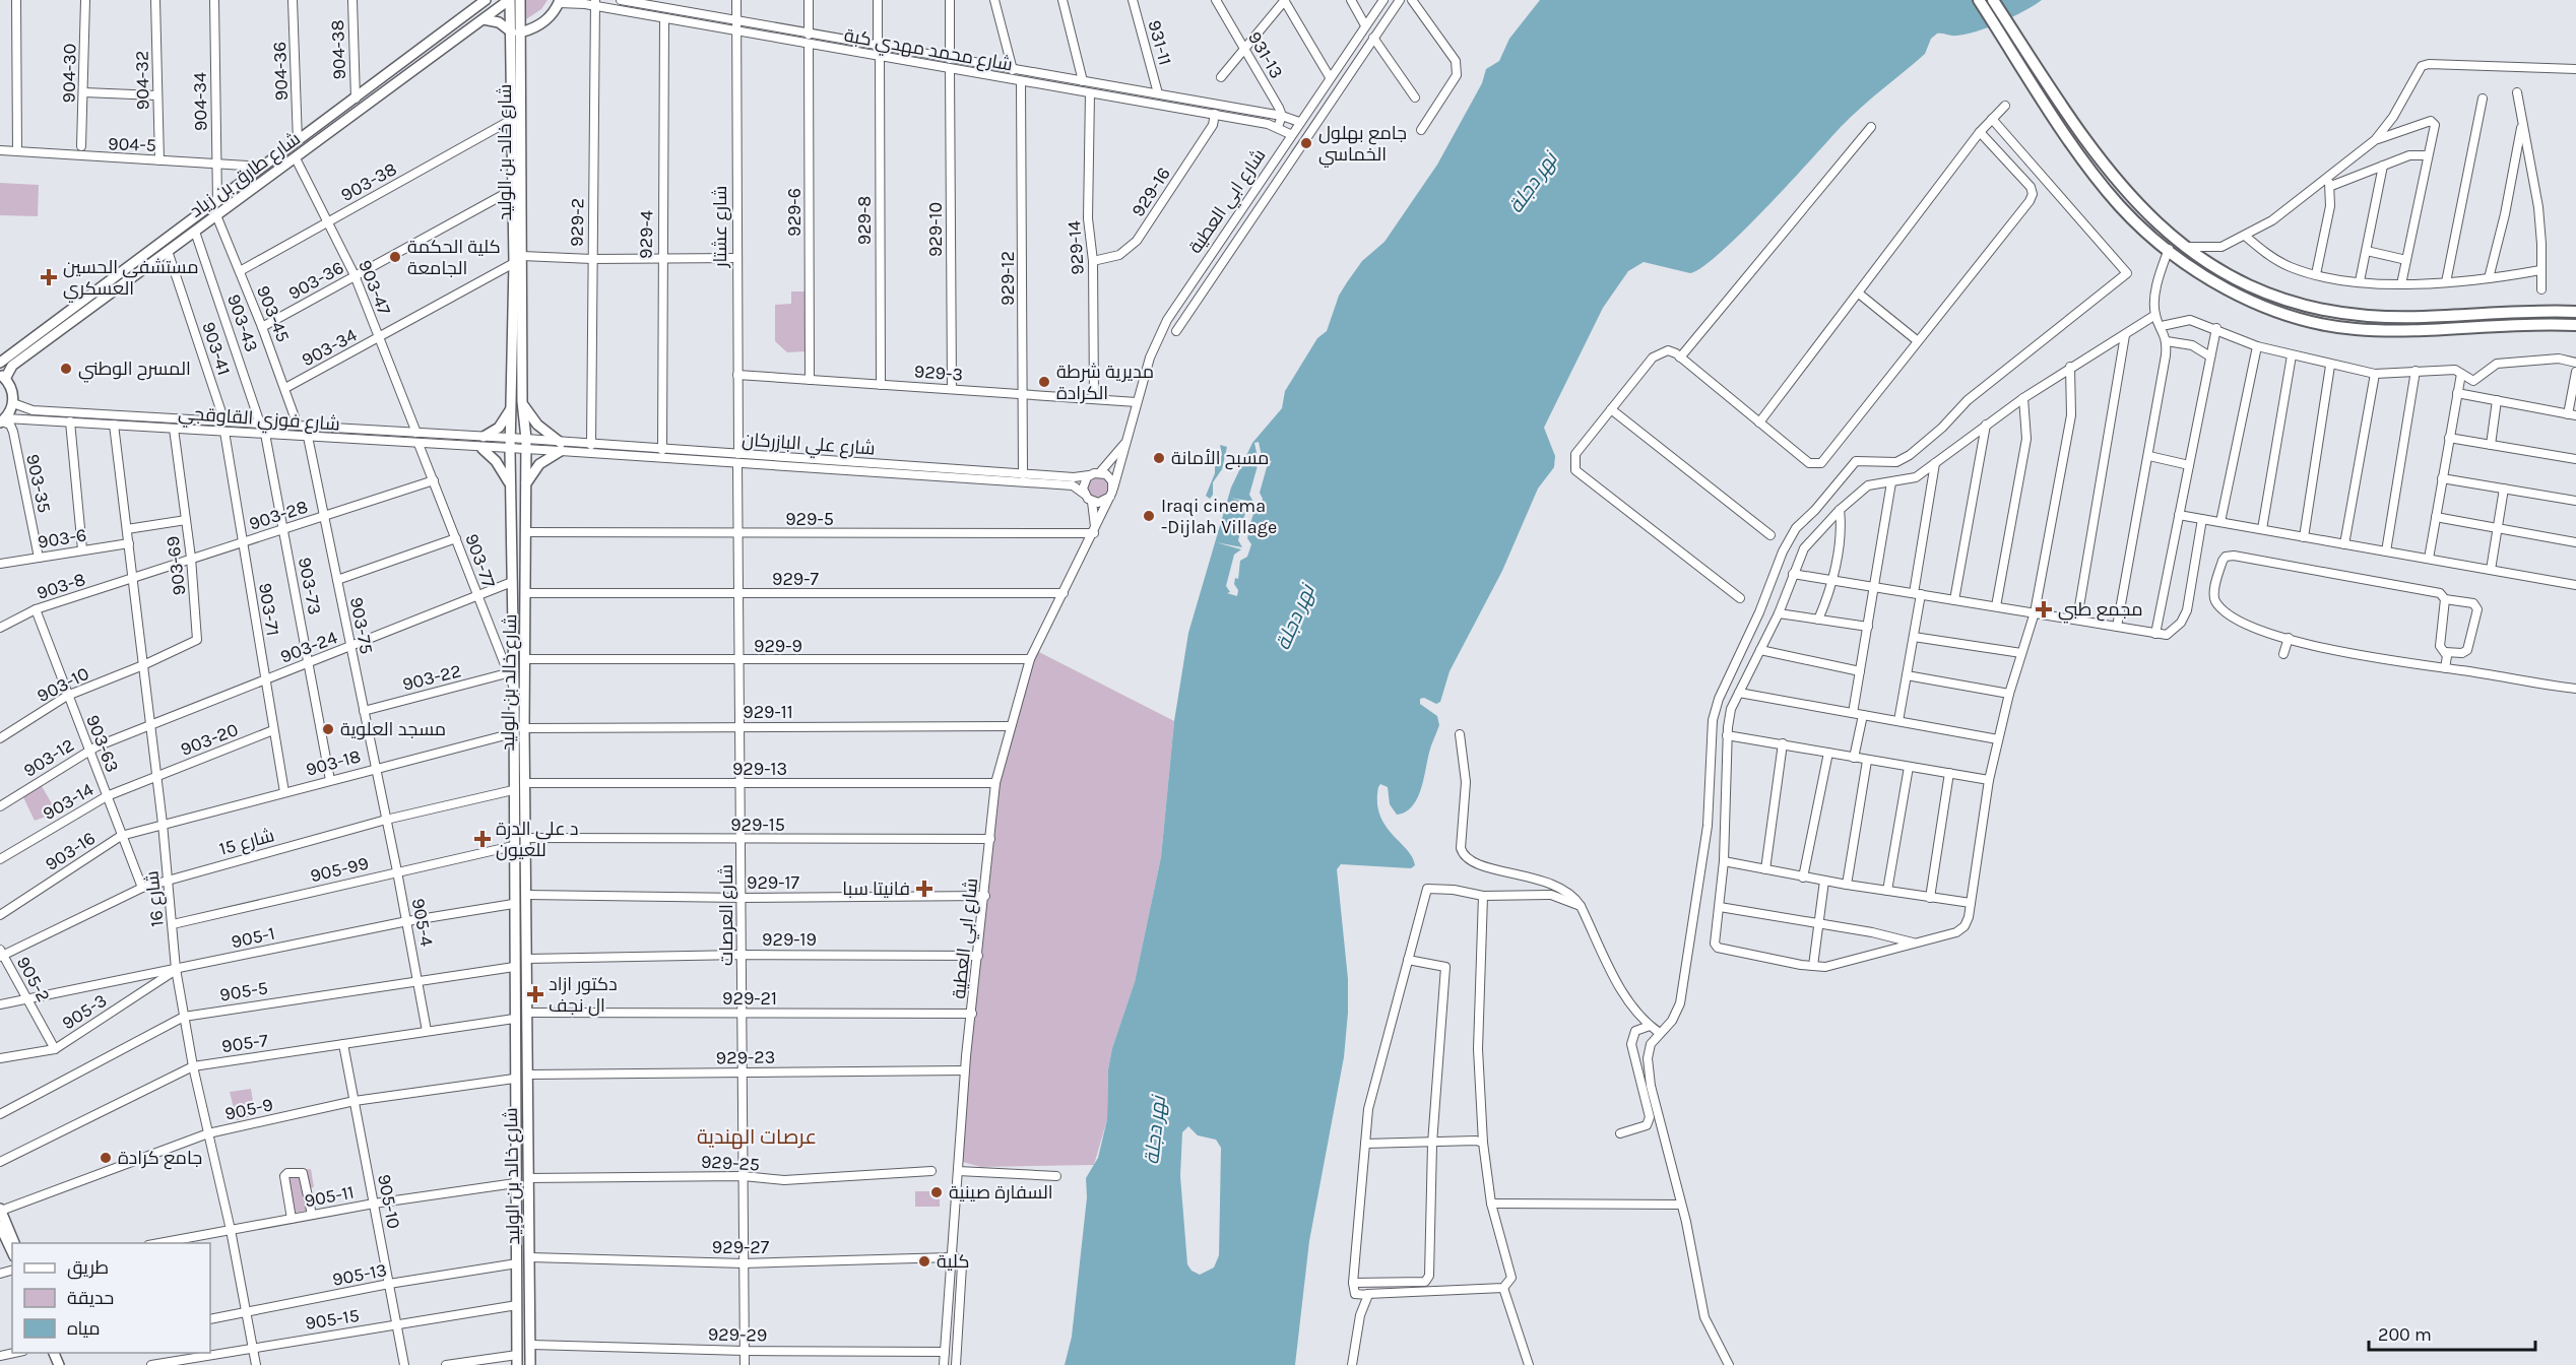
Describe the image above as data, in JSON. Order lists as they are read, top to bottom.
{
  "streets": {
    "main road": ["شارع خالد بن الوليد", "شارع طارق بن زياد"],
    "street": [
      "931-11",
      "904-38",
      "شارع محمد مهدي كبة",
      "931-13",
      "904-36",
      "904-30",
      "904-32",
      "904-34",
      "904-5",
      "903-38",
      "929-16",
      "شارع ابي العطية",
      "929-6",
      "929-8",
      "929-2",
      "شارع عشتار",
      "929-10",
      "929-4",
      "929-14",
      "929-12",
      "903-36",
      "903-47",
      "903-45",
      "903-43",
      "903-34",
      "903-41",
      "929-3",
      "شارع فوزي القاوقجي",
      "شارع علي البازركان",
      "903-35",
      "903-28",
      "929-5",
      "903-6",
      "903-77",
      "903-69",
      "929-7",
      "903-8",
      "903-73",
      "903-71",
      "903-75",
      "929-9",
      "903-24",
      "903-22",
      "903-10",
      "929-11",
      "903-20",
      "903-63",
      "903-12",
      "903-18",
      "929-13",
      "903-14",
      "929-15",
      "شارع 15",
      "903-16",
      "905-99",
      "929-17",
      "شارع 16",
      "شارع العرصات",
      "905-4",
      "905-1",
      "929-19",
      "905-2",
      "905-5",
      "929-21",
      "905-3",
      "905-7",
      "929-23",
      "905-9",
      "929-25",
      "905-11",
      "905-10",
      "929-27",
      "905-13",
      "905-15",
      "929-29"
    ]
  },
  "crossings": [
    ["931-11", "شارع محمد مهدي كبة"],
    ["904-38", "شارع طارق بن زياد"],
    ["شارع محمد مهدي كبة", "931-13"],
    ["شارع محمد مهدي كبة", "929-16"],
    ["شارع محمد مهدي كبة", "شارع ابي العطية"],
    ["شارع محمد مهدي كبة", "929-6"],
    ["شارع محمد مهدي كبة", "929-8"],
    ["شارع محمد مهدي كبة", "929-2"],
    ["شارع محمد مهدي كبة", "شارع عشتار"],
    ["شارع محمد مهدي كبة", "929-10"],
    ["شارع محمد مهدي كبة", "929-4"],
    ["شارع محمد مهدي كبة", "929-14"],
    ["شارع محمد مهدي كبة", "929-12"],
    ["904-36", "شارع طارق بن زياد"],
    ["904-32", "904-5"],
    ["904-34", "904-5"],
    ["904-34", "شارع طارق بن زياد"],
    ["904-5", "شارع طارق بن زياد"],
    ["شارع خالد بن الوليد", "شارع طارق بن زياد"],
    ["شارع خالد بن الوليد", "903-38"],
    ["شارع خالد بن الوليد", "903-36"],
    ["شارع خالد بن الوليد", "903-34"],
    ["شارع خالد بن الوليد", "شارع فوزي القاوقجي"],
    ["شارع خالد بن الوليد", "شارع علي البازركان"],
    ["شارع خالد بن الوليد", "929-5"],
    ["شارع خالد بن الوليد", "903-77"],
    ["شارع خالد بن الوليد", "929-7"],
    ["شارع خالد بن الوليد", "929-9"],
    ["شارع خالد بن الوليد", "903-24"],
    ["شارع خالد بن الوليد", "929-11"],
    ["شارع خالد بن الوليد", "903-18"],
    ["شارع خالد بن الوليد", "929-13"],
    ["شارع خالد بن الوليد", "929-15"],
    ["شارع خالد بن الوليد", "شارع 15"],
    ["شارع خالد بن الوليد", "905-99"],
    ["شارع خالد بن الوليد", "929-17"],
    ["شارع خالد بن الوليد", "905-1"],
    ["شارع خالد بن الوليد", "929-19"],
    ["شارع خالد بن الوليد", "905-5"],
    ["شارع خالد بن الوليد", "929-21"],
    ["شارع خالد بن الوليد", "905-7"],
    ["شارع خالد بن الوليد", "929-23"],
    ["شارع خالد بن الوليد", "905-9"],
    ["شارع خالد بن الوليد", "929-25"],
    ["شارع خالد بن الوليد", "905-11"],
    ["شارع خالد بن الوليد", "929-27"],
    ["شارع خالد بن الوليد", "905-13"],
    ["شارع خالد بن الوليد", "905-15"],
    ["شارع خالد بن الوليد", "929-29"],
    ["شارع طارق بن زياد", "903-47"],
    ["شارع طارق بن زياد", "903-45"],
    ["شارع طارق بن زياد", "903-43"],
    ["شارع طارق بن زياد", "903-41"],
    ["903-38", "903-47"],
    ["903-38", "903-45"],
    ["929-16", "929-14"],
    ["شارع ابي العطية", "929-3"],
    ["شارع ابي العطية", "شارع علي البازركان"],
    ["شارع ابي العطية", "929-5"],
    ["شارع ابي العطية", "929-7"],
    ["شارع ابي العطية", "929-9"],
    ["شارع ابي العطية", "929-11"],
    ["شارع ابي العطية", "929-13"],
    ["شارع ابي العطية", "929-15"],
    ["شارع ابي العطية", "929-17"],
    ["شارع ابي العطية", "929-19"],
    ["شارع ابي العطية", "929-21"],
    ["شارع ابي العطية", "929-23"],
    ["شارع ابي العطية", "929-27"],
    ["شارع ابي العطية", "929-29"],
    ["929-6", "929-3"],
    ["929-8", "929-3"],
    ["929-2", "شارع علي البازركان"],
    ["شارع عشتار", "929-3"],
    ["شارع عشتار", "شارع علي البازركان"],
    ["929-10", "929-3"],
    ["929-4", "شارع علي البازركان"],
    ["929-14", "929-3"],
    ["929-12", "929-3"],
    ["929-12", "شارع علي البازركان"],
    ["903-36", "903-47"],
    ["903-36", "903-45"],
    ["903-47", "903-34"],
    ["903-47", "شارع فوزي القاوقجي"],
    ["903-45", "903-34"],
    ["903-45", "شارع فوزي القاوقجي"],
    ["903-43", "شارع فوزي القاوقجي"],
    ["903-41", "شارع فوزي القاوقجي"],
    ["شارع فوزي القاوقجي", "شارع علي البازركان"],
    ["شارع فوزي القاوقجي", "903-35"],
    ["شارع فوزي القاوقجي", "903-77"],
    ["شارع فوزي القاوقجي", "903-69"],
    ["شارع فوزي القاوقجي", "903-73"],
    ["شارع فوزي القاوقجي", "903-71"],
    ["شارع فوزي القاوقجي", "903-75"],
    ["شارع فوزي القاوقجي", "شارع 16"],
    ["شارع علي البازركان", "شارع العرصات"],
    ["903-35", "903-6"],
    ["903-28", "903-77"],
    ["903-28", "903-69"],
    ["903-28", "903-8"],
    ["903-28", "903-73"],
    ["903-28", "903-71"],
    ["903-28", "903-75"],
    ["903-28", "شارع 16"],
    ["929-5", "شارع العرصات"],
    ["903-6", "شارع 16"],
    ["903-77", "903-24"],
    ["903-77", "903-22"],
    ["903-69", "903-10"],
    ["903-69", "شارع 16"],
    ["929-7", "شارع العرصات"],
    ["903-8", "903-63"],
    ["903-8", "شارع 16"],
    ["903-73", "903-24"],
    ["903-73", "903-18"],
    ["903-71", "903-24"],
    ["903-71", "903-20"],
    ["903-71", "903-18"],
    ["903-75", "903-24"],
    ["903-75", "903-22"],
    ["903-75", "903-18"],
    ["903-75", "شارع 15"],
    ["903-75", "905-4"],
    ["929-9", "شارع العرصات"],
    ["903-24", "903-12"],
    ["903-24", "شارع 16"],
    ["903-10", "903-63"],
    ["903-10", "شارع 16"],
    ["929-11", "شارع العرصات"],
    ["903-20", "903-14"],
    ["903-20", "شارع 16"],
    ["903-63", "903-12"],
    ["903-63", "903-14"],
    ["903-63", "شارع 15"],
    ["903-63", "903-16"],
    ["903-12", "شارع 16"],
    ["903-18", "903-16"],
    ["903-18", "شارع 16"],
    ["929-13", "شارع العرصات"],
    ["903-14", "شارع 16"],
    ["929-15", "شارع العرصات"],
    ["شارع 15", "شارع 16"],
    ["شارع 15", "905-4"],
    ["شارع 15", "905-2"],
    ["903-16", "شارع 16"],
    ["905-99", "شارع 16"],
    ["905-99", "905-4"],
    ["929-17", "شارع العرصات"],
    ["شارع 16", "905-1"],
    ["شارع 16", "905-5"],
    ["شارع 16", "905-3"],
    ["شارع 16", "905-7"],
    ["شارع 16", "905-9"],
    ["شارع 16", "905-11"],
    ["شارع 16", "905-13"],
    ["شارع 16", "905-15"],
    ["شارع العرصات", "929-19"],
    ["شارع العرصات", "929-21"],
    ["شارع العرصات", "929-23"],
    ["شارع العرصات", "929-25"],
    ["شارع العرصات", "929-27"],
    ["شارع العرصات", "929-29"],
    ["905-4", "905-1"],
    ["905-4", "905-5"],
    ["905-4", "905-7"],
    ["905-1", "905-2"],
    ["905-1", "905-3"],
    ["905-2", "905-3"],
    ["905-7", "905-10"],
    ["905-9", "905-10"],
    ["905-11", "905-10"],
    ["905-10", "905-13"],
    ["905-10", "905-15"]
  ],
  "districts": ["عرصات الهندية"],
  "water": ["نهر دجلة"],
  "places": {
    "other": [
      "جامع بهلول الخماسي",
      "كلية الحكمة الجامعة",
      "المسرح الوطني",
      "مديرية شرطة الكرادة",
      "مسبح الأمانة",
      "Iraqi cinema -Dijlah Village",
      "مسجد العلوية",
      "جامع كرادة",
      "السفارة صينية",
      "كلية"
    ],
    "health": [
      "مستشفى الحسين العسكري",
      "مجمع طبي",
      "د علي الدرة للعيون",
      "فانيتا سبا",
      "دكتور ازاد ال نجف"
    ]
  },
  "legend": ["طريق", "حديقة", "مياه"],
  "scale_bar": "200 m"
}
